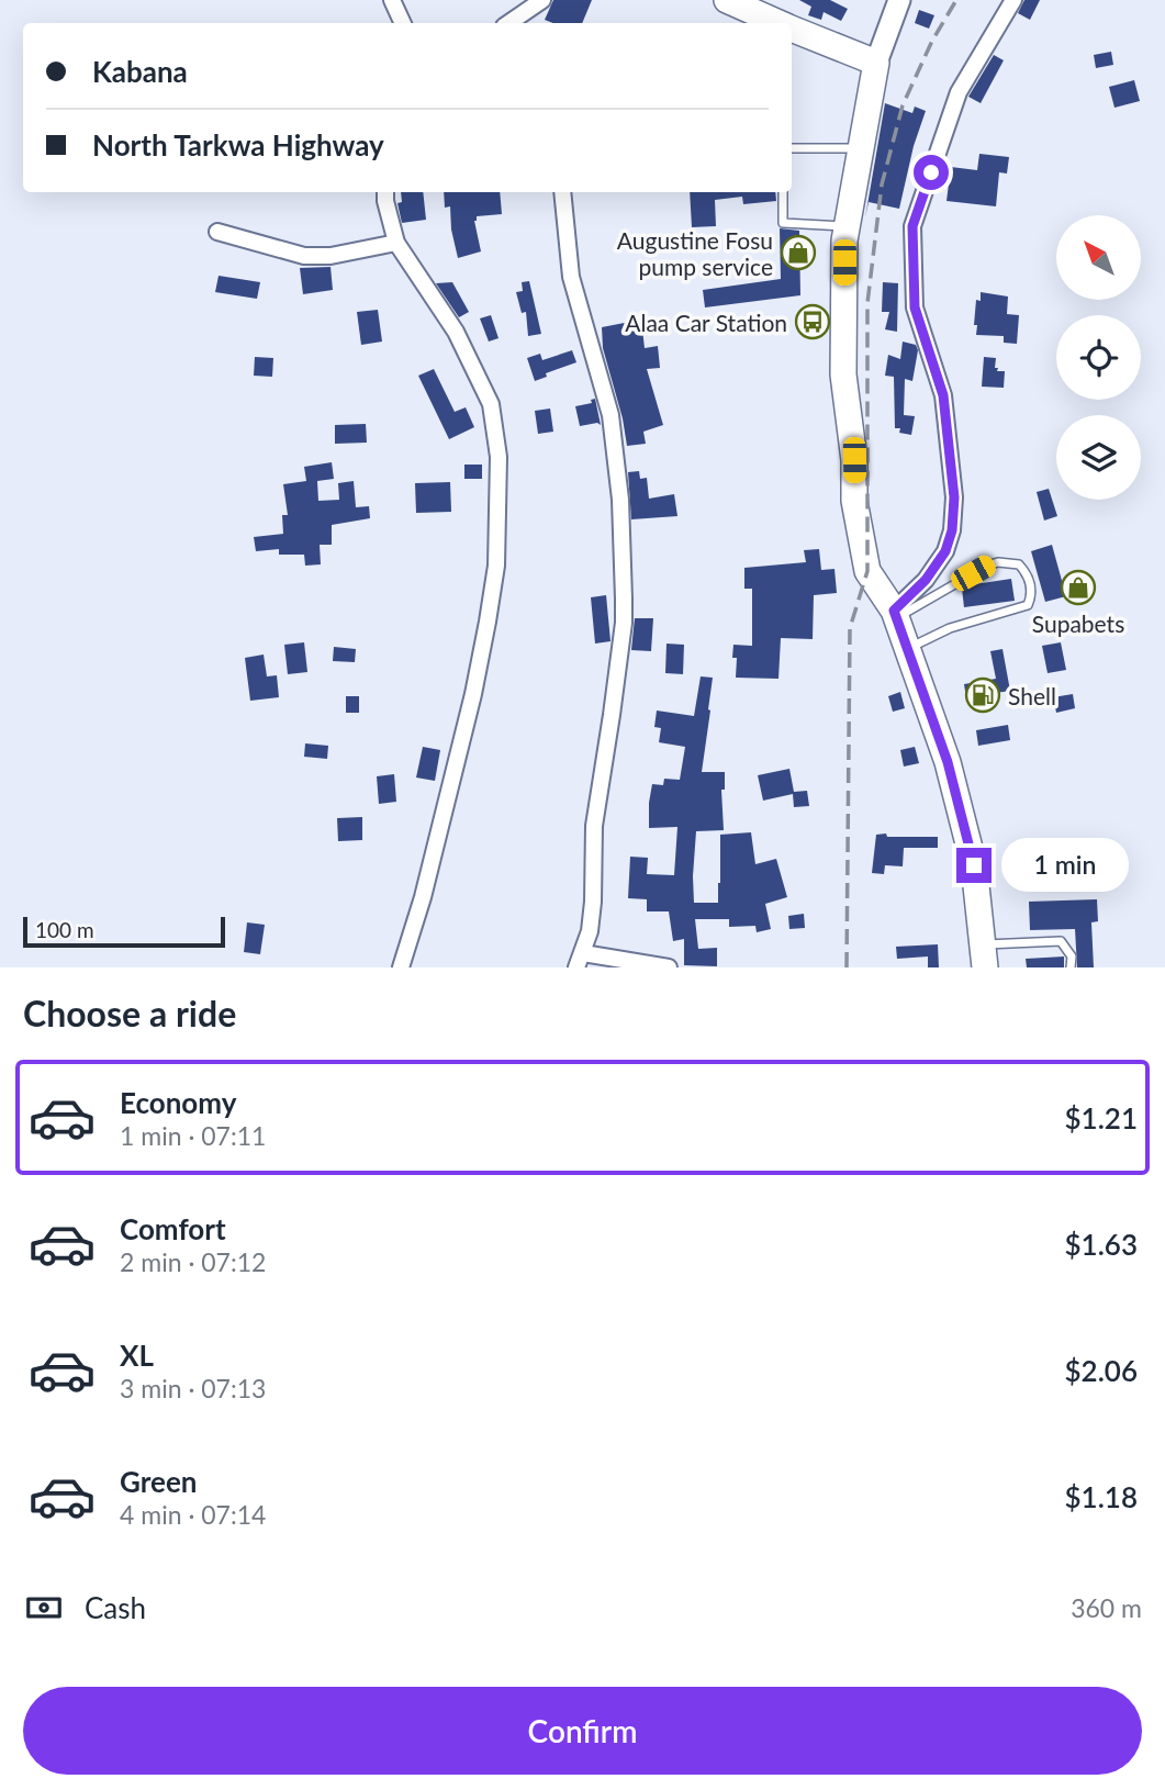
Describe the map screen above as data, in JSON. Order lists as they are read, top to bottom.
{
  "places": {
    "shop": ["Augustine Fosu pump service", "Supabets"],
    "bus stop": ["Alaa Car Station"],
    "fuel station": ["Shell"]
  },
  "scale_bar": "100 m",
  "north": "top left",
  "page": {
    "banner": ["Kabana", "North Tarkwa Highway"],
    "bubble": "1 min",
    "scale": "100 m",
    "heading": "Choose a ride",
    "list": [
      {
        "name": "Economy",
        "note": "1 min · 07:11",
        "value": "$1.21"
      },
      {
        "name": "Comfort",
        "note": "2 min · 07:12",
        "value": "$1.63"
      },
      {
        "name": "XL",
        "note": "3 min · 07:13",
        "value": "$2.06"
      },
      {
        "name": "Green",
        "note": "4 min · 07:14",
        "value": "$1.18"
      }
    ],
    "pay": ["Cash", "360 m"],
    "buttons": "Confirm"
  }
}
